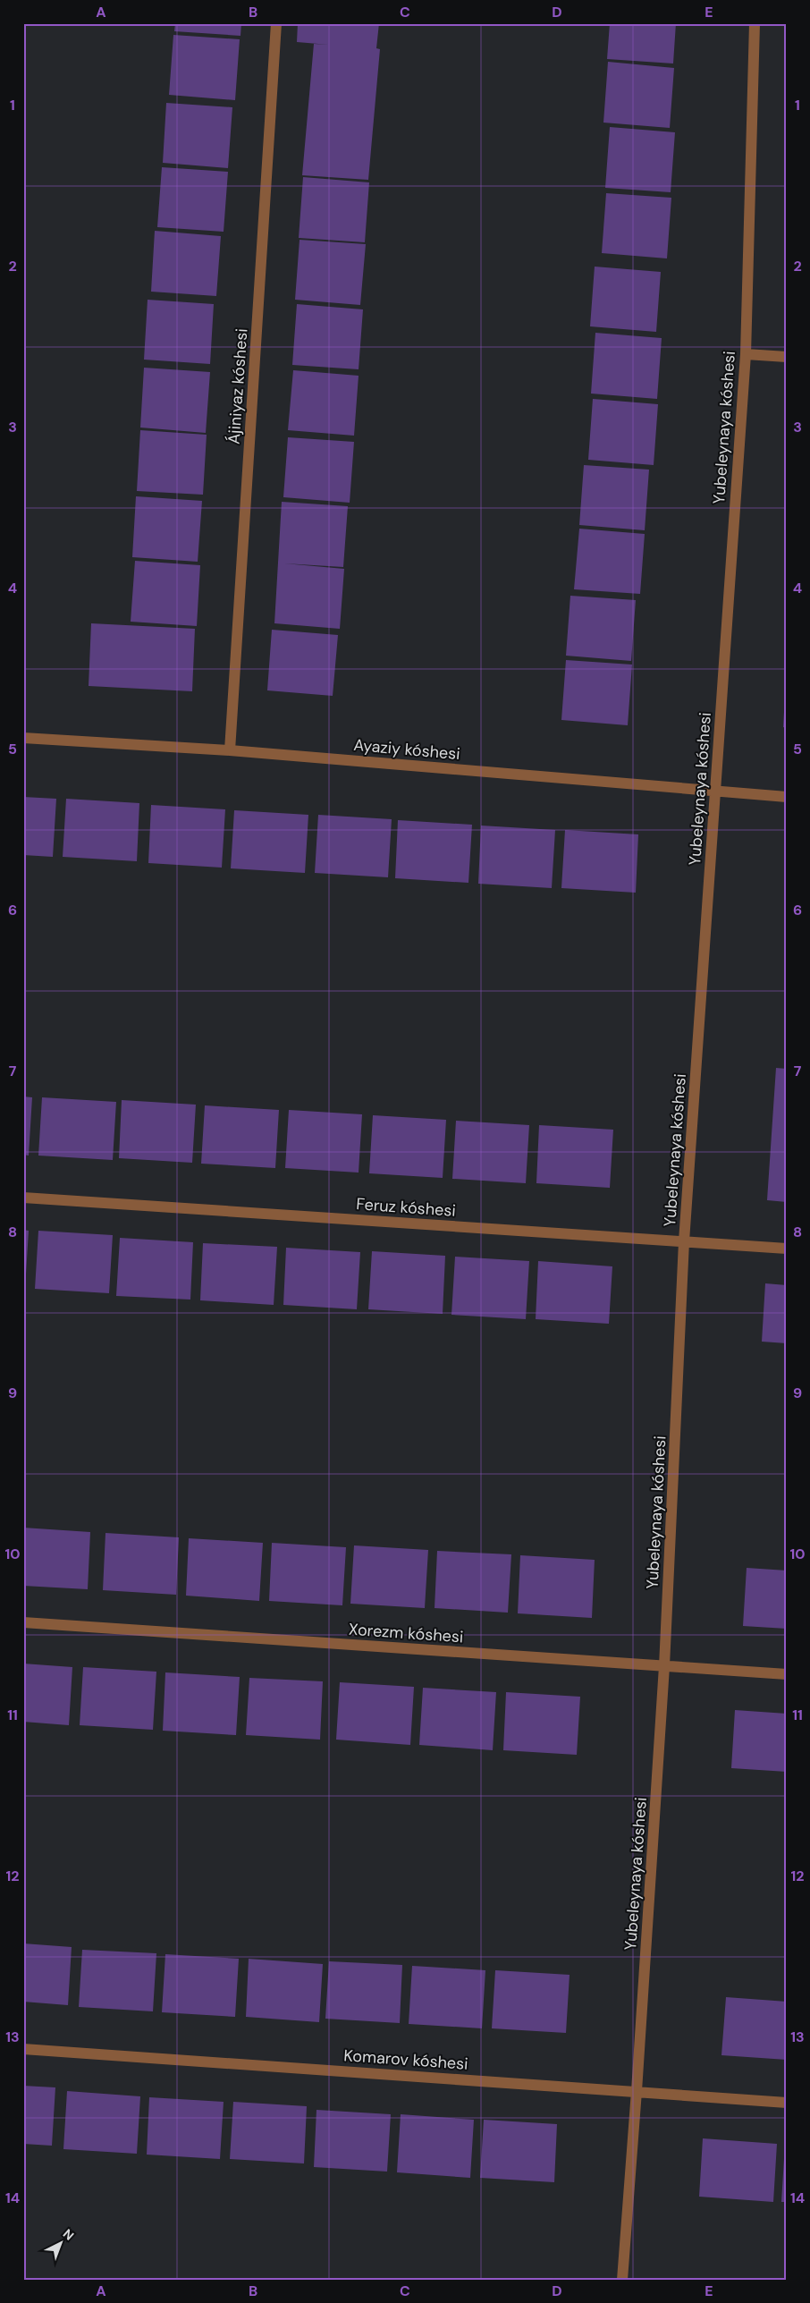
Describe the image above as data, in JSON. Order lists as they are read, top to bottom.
{
  "streets": {
    "street": [
      "Ájiniyaz kóshesi",
      "Yubeleynaya kóshesi",
      "Ayaziy kóshesi",
      "Feruz kóshesi",
      "Xorezm kóshesi",
      "Komarov kóshesi"
    ]
  },
  "crossings": [
    ["Ájiniyaz kóshesi", "Ayaziy kóshesi"],
    ["Yubeleynaya kóshesi", "Ayaziy kóshesi"],
    ["Yubeleynaya kóshesi", "Feruz kóshesi"],
    ["Yubeleynaya kóshesi", "Xorezm kóshesi"],
    ["Yubeleynaya kóshesi", "Komarov kóshesi"]
  ],
  "north": "top right",
  "grid": {
    "columns": [
      "A",
      "B",
      "C",
      "D",
      "E"
    ],
    "rows": [
      "1",
      "2",
      "3",
      "4",
      "5",
      "6",
      "7",
      "8",
      "9",
      "10",
      "11",
      "12",
      "13",
      "14"
    ]
  }
}
